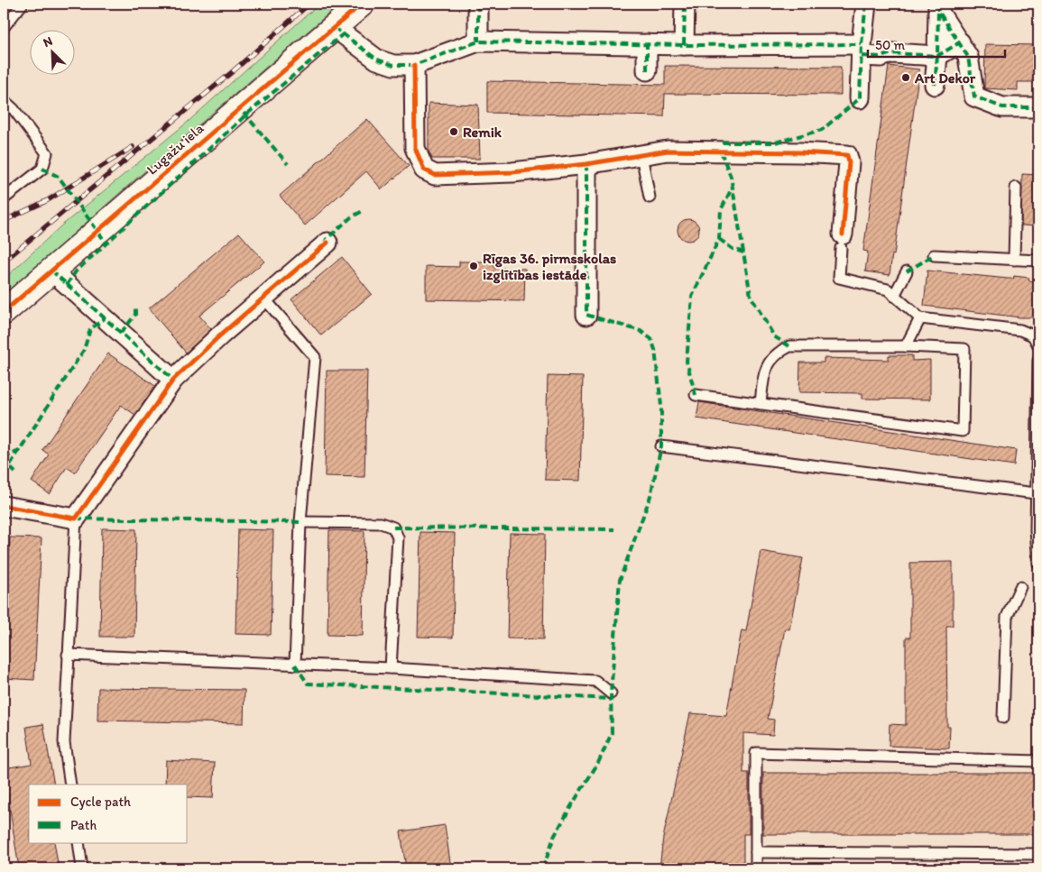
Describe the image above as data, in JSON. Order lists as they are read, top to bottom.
{
  "streets": {
    "street": ["Lugažu iela"]
  },
  "places": ["Art Dekor", "Remik", "Rīgas 36. pirmsskolas izglītības iestāde"],
  "legend": ["Cycle path", "Path"],
  "scale_bar": "50 m",
  "north": "top left"
}
